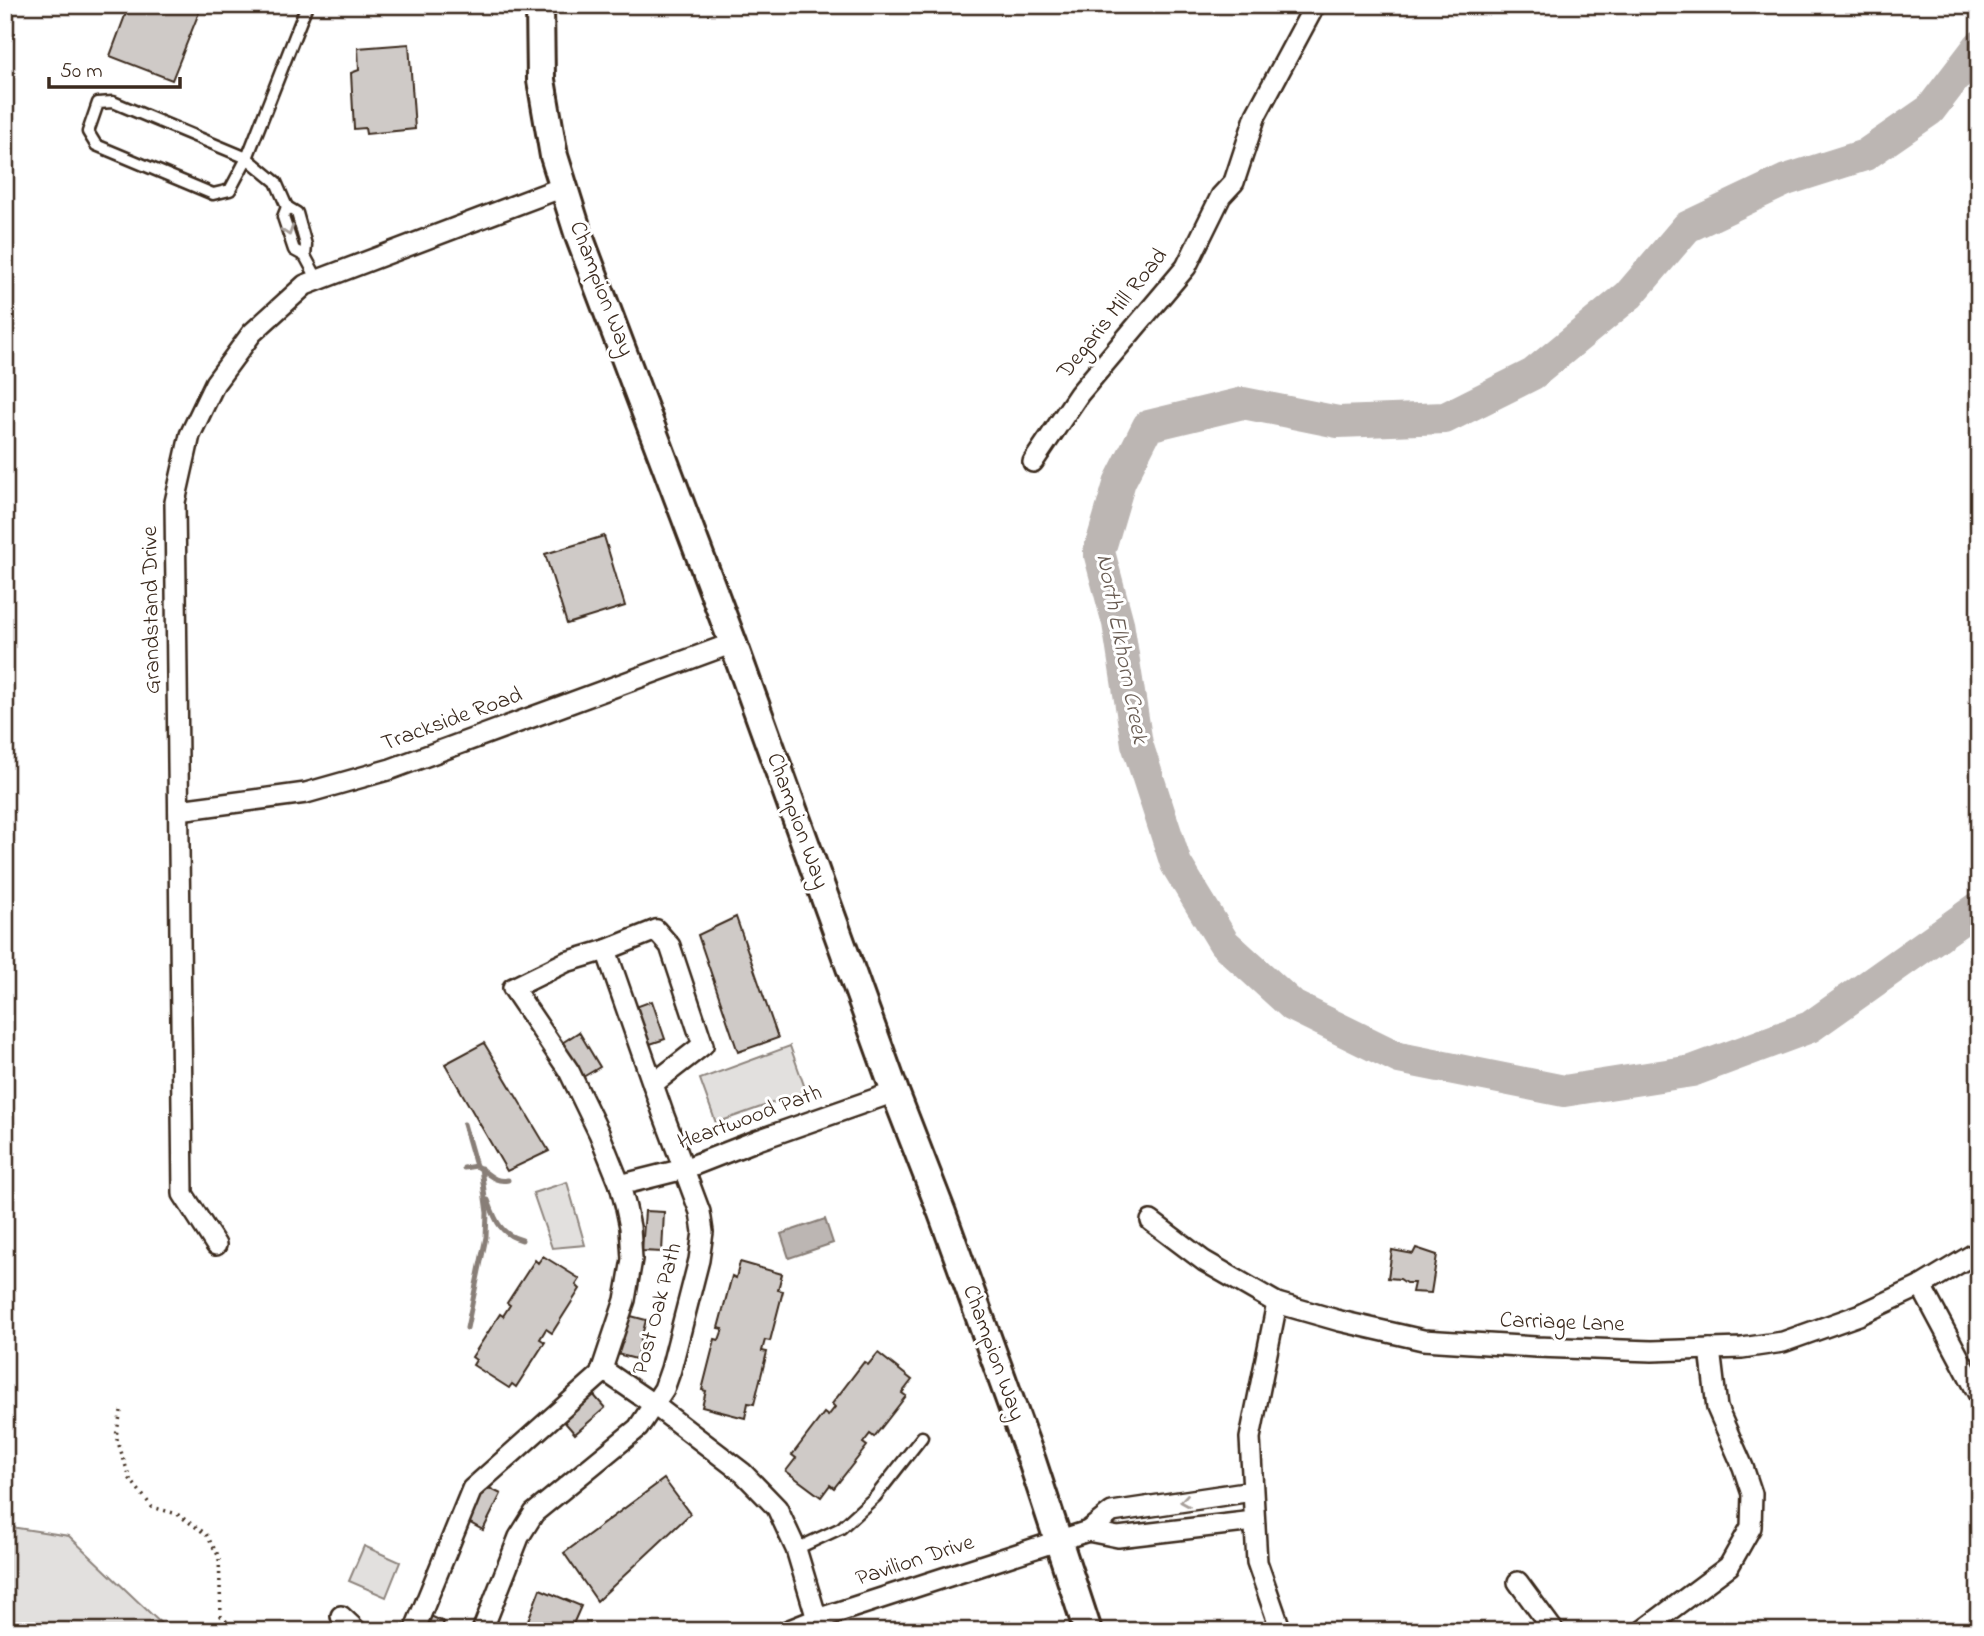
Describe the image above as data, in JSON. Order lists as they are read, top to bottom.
{
  "streets": {
    "main road": ["Champion Way"],
    "street": [
      "Degaris Mill Road",
      "Grandstand Drive",
      "Trackside Road",
      "Heartwood Path",
      "Post Oak Path",
      "Carriage Lane",
      "Pavilion Drive"
    ]
  },
  "crossings": [
    ["Champion Way", "Grandstand Drive"],
    ["Champion Way", "Trackside Road"],
    ["Champion Way", "Heartwood Path"],
    ["Champion Way", "Pavilion Drive"],
    ["Grandstand Drive", "Trackside Road"],
    ["Heartwood Path", "Post Oak Path"]
  ],
  "water": ["North Elkhorn Creek"],
  "scale_bar": "50 m"
}
